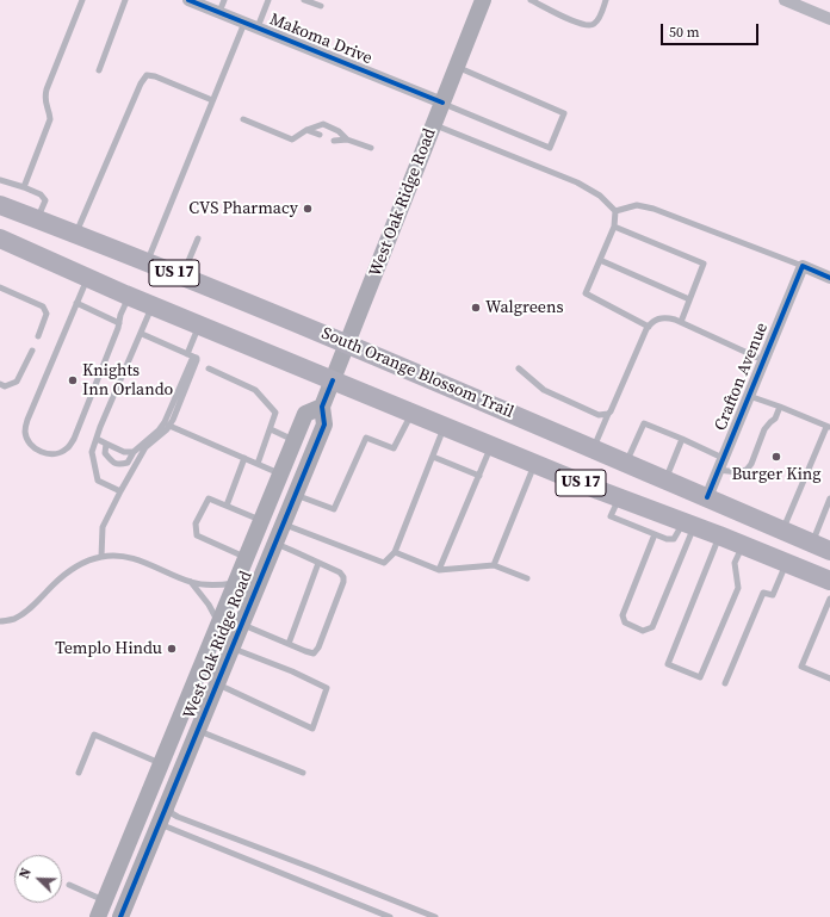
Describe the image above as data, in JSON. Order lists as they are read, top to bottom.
{
  "streets": {
    "main road": ["US 17", "South Orange Blossom Trail"],
    "street": ["Makoma Drive", "West Oak Ridge Road", "Crafton Avenue"]
  },
  "crossings": [
    ["Makoma Drive", "West Oak Ridge Road"],
    ["West Oak Ridge Road", "US 17"],
    ["West Oak Ridge Road", "South Orange Blossom Trail"],
    ["South Orange Blossom Trail", "Crafton Avenue"]
  ],
  "places": [
    "CVS Pharmacy",
    "Walgreens",
    "Knights Inn Orlando",
    "Burger King",
    "Templo Hindu"
  ],
  "scale_bar": "50 m",
  "north": "top left"
}
